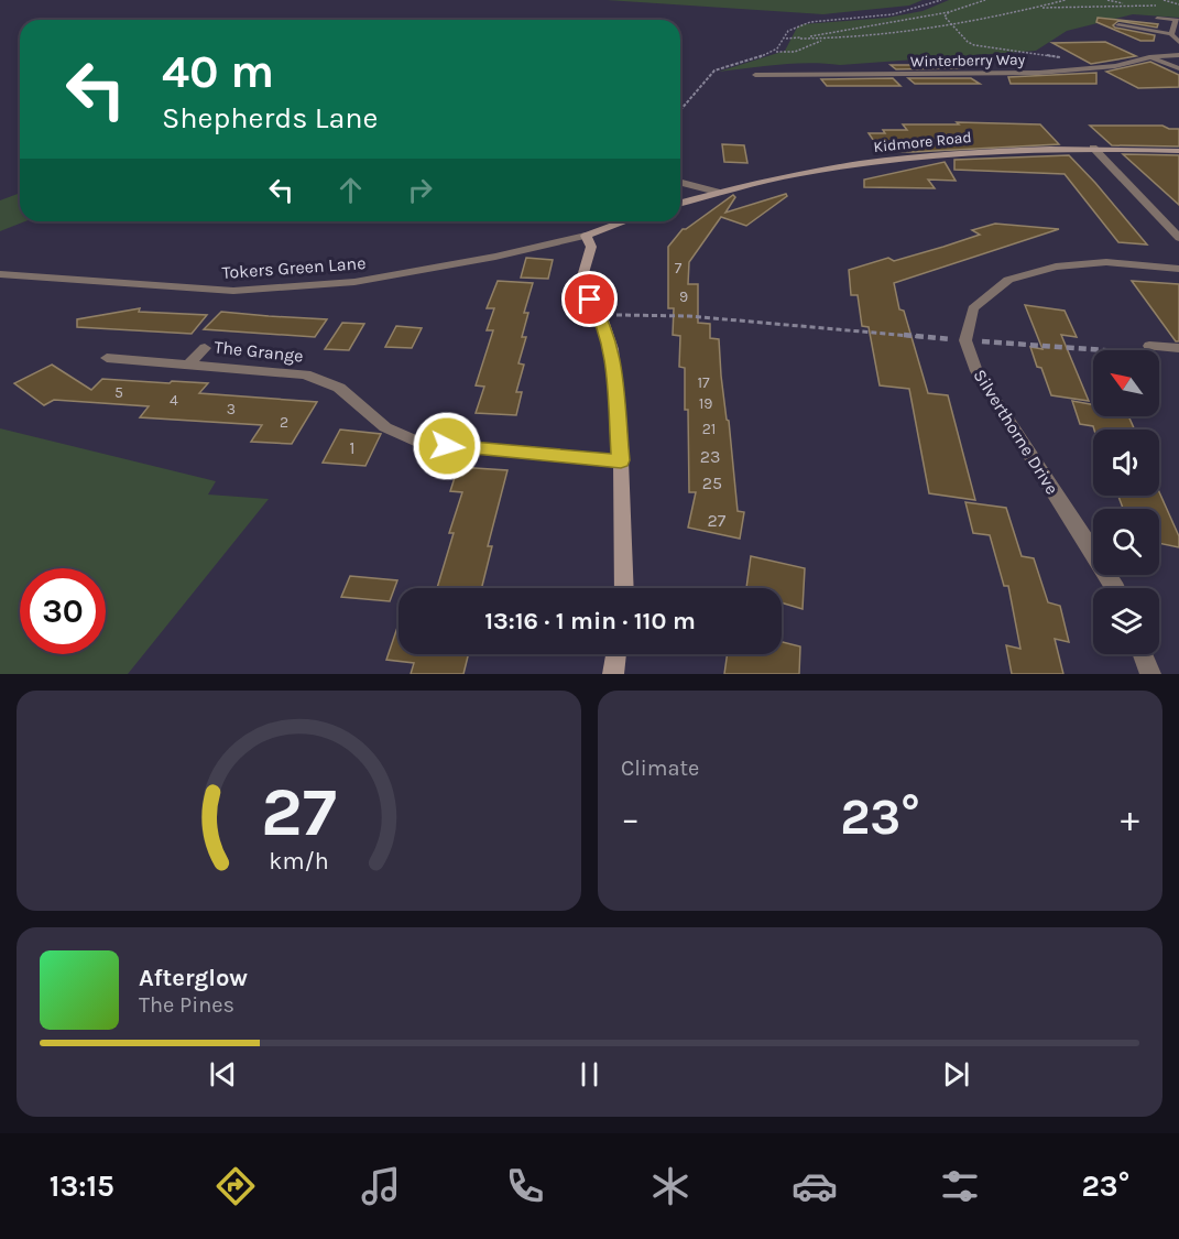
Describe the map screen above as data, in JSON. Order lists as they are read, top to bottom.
{
  "streets": {
    "street": [
      "Winterberry Way",
      "Kidmore Road",
      "Tokers Green Lane",
      "The Grange",
      "Silverthorne Drive"
    ]
  },
  "house_numbers": [
    "7",
    "9",
    "17",
    "5",
    "4",
    "19",
    "3",
    "2",
    "21",
    "1",
    "23",
    "25",
    "27"
  ],
  "north": "top left",
  "page": {
    "turn": ["40 m", "Shepherds Lane"],
    "limit": "30",
    "trip": "13:16 · 1 min · 110 m",
    "tile": "Climate",
    "heat": ["−", "23°", "+"],
    "song": ["Afterglow", "The Pines"],
    "tabs": ["13:15", "23°"],
    "gauge": ["27", "km/h"]
  }
}
